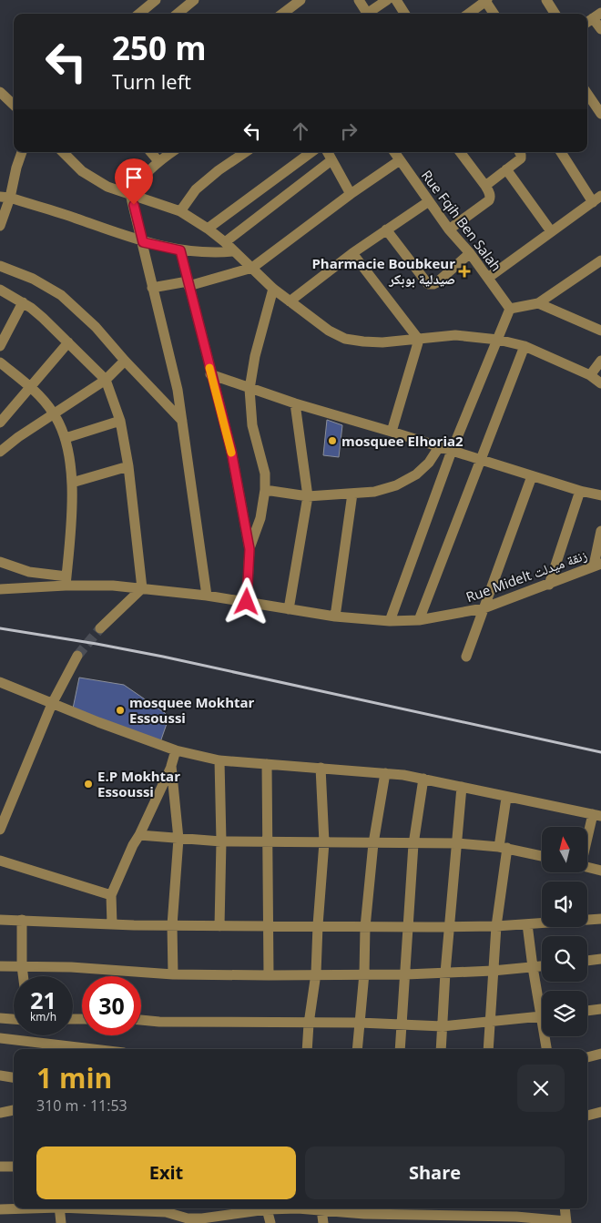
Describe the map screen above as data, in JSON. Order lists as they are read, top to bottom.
{
  "streets": {
    "street": ["Rue Fqih Ben Salah", "Rue Midelt زنقة ميدلت"]
  },
  "places": {
    "health": ["Pharmacie Boubkeur صيدلية بوبكر"],
    "other": ["mosquee Elhoria2", "mosquee Mokhtar Essoussi", "E.P Mokhtar Essoussi"]
  },
  "north": "top",
  "page": {
    "turn": ["250 m", "Turn left"],
    "speed": "21 km/h",
    "limit": "30",
    "heading": ["1 min", "310 m · 11:53"],
    "buttons": ["Exit", "Share"]
  }
}
